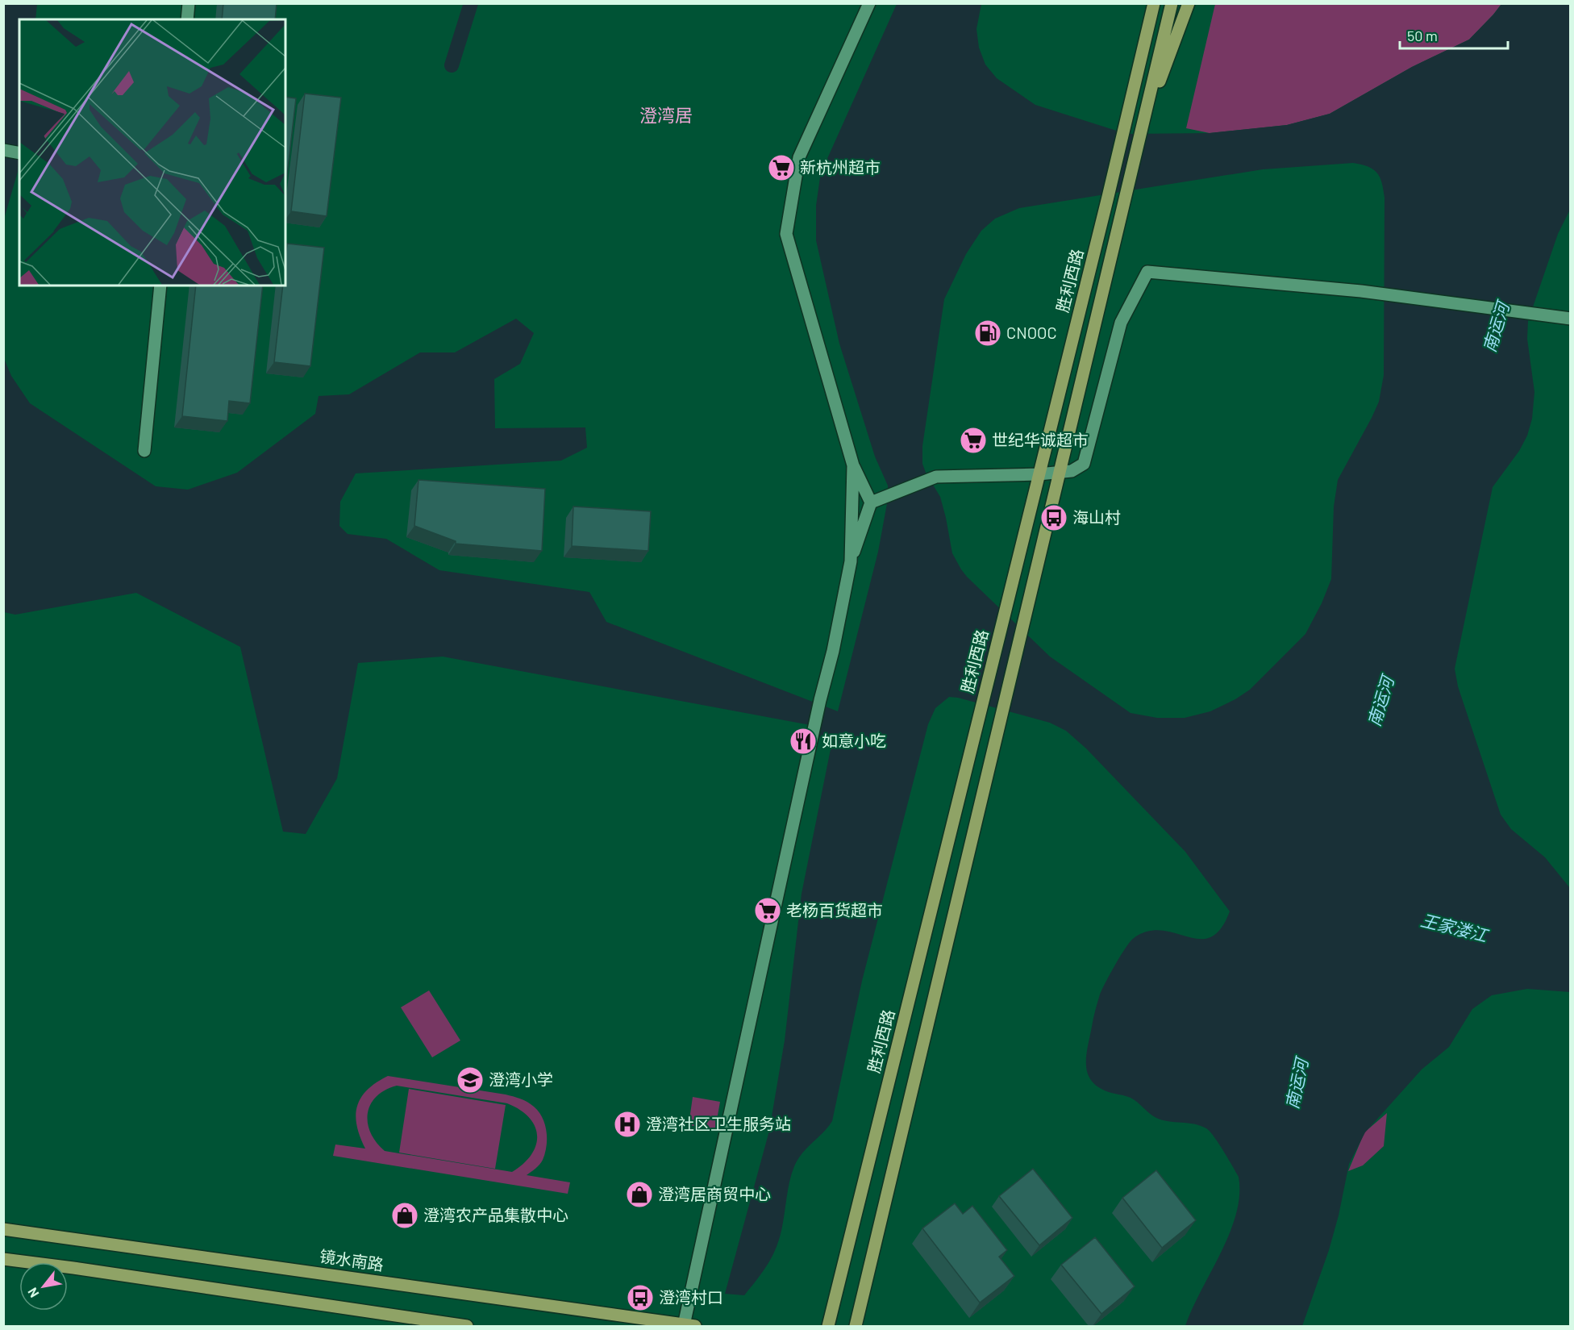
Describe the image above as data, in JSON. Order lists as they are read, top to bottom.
{
  "streets": {
    "main road": ["胜利西路", "镜水南路"]
  },
  "districts": ["澄湾居"],
  "water": ["南运河", "王家溇江"],
  "places": {
    "supermarket": ["新杭州超市", "世纪华诚超市", "老杨百货超市"],
    "fuel station": ["CNOOC"],
    "bus stop": ["海山村", "澄湾村口"],
    "restaurant": ["如意小吃"],
    "school or university": ["澄湾小学"],
    "hospital": ["澄湾社区卫生服务站"],
    "shop": ["澄湾居商贸中心", "澄湾农产品集散中心"]
  },
  "scale_bar": "50 m",
  "north": "bottom left"
}
